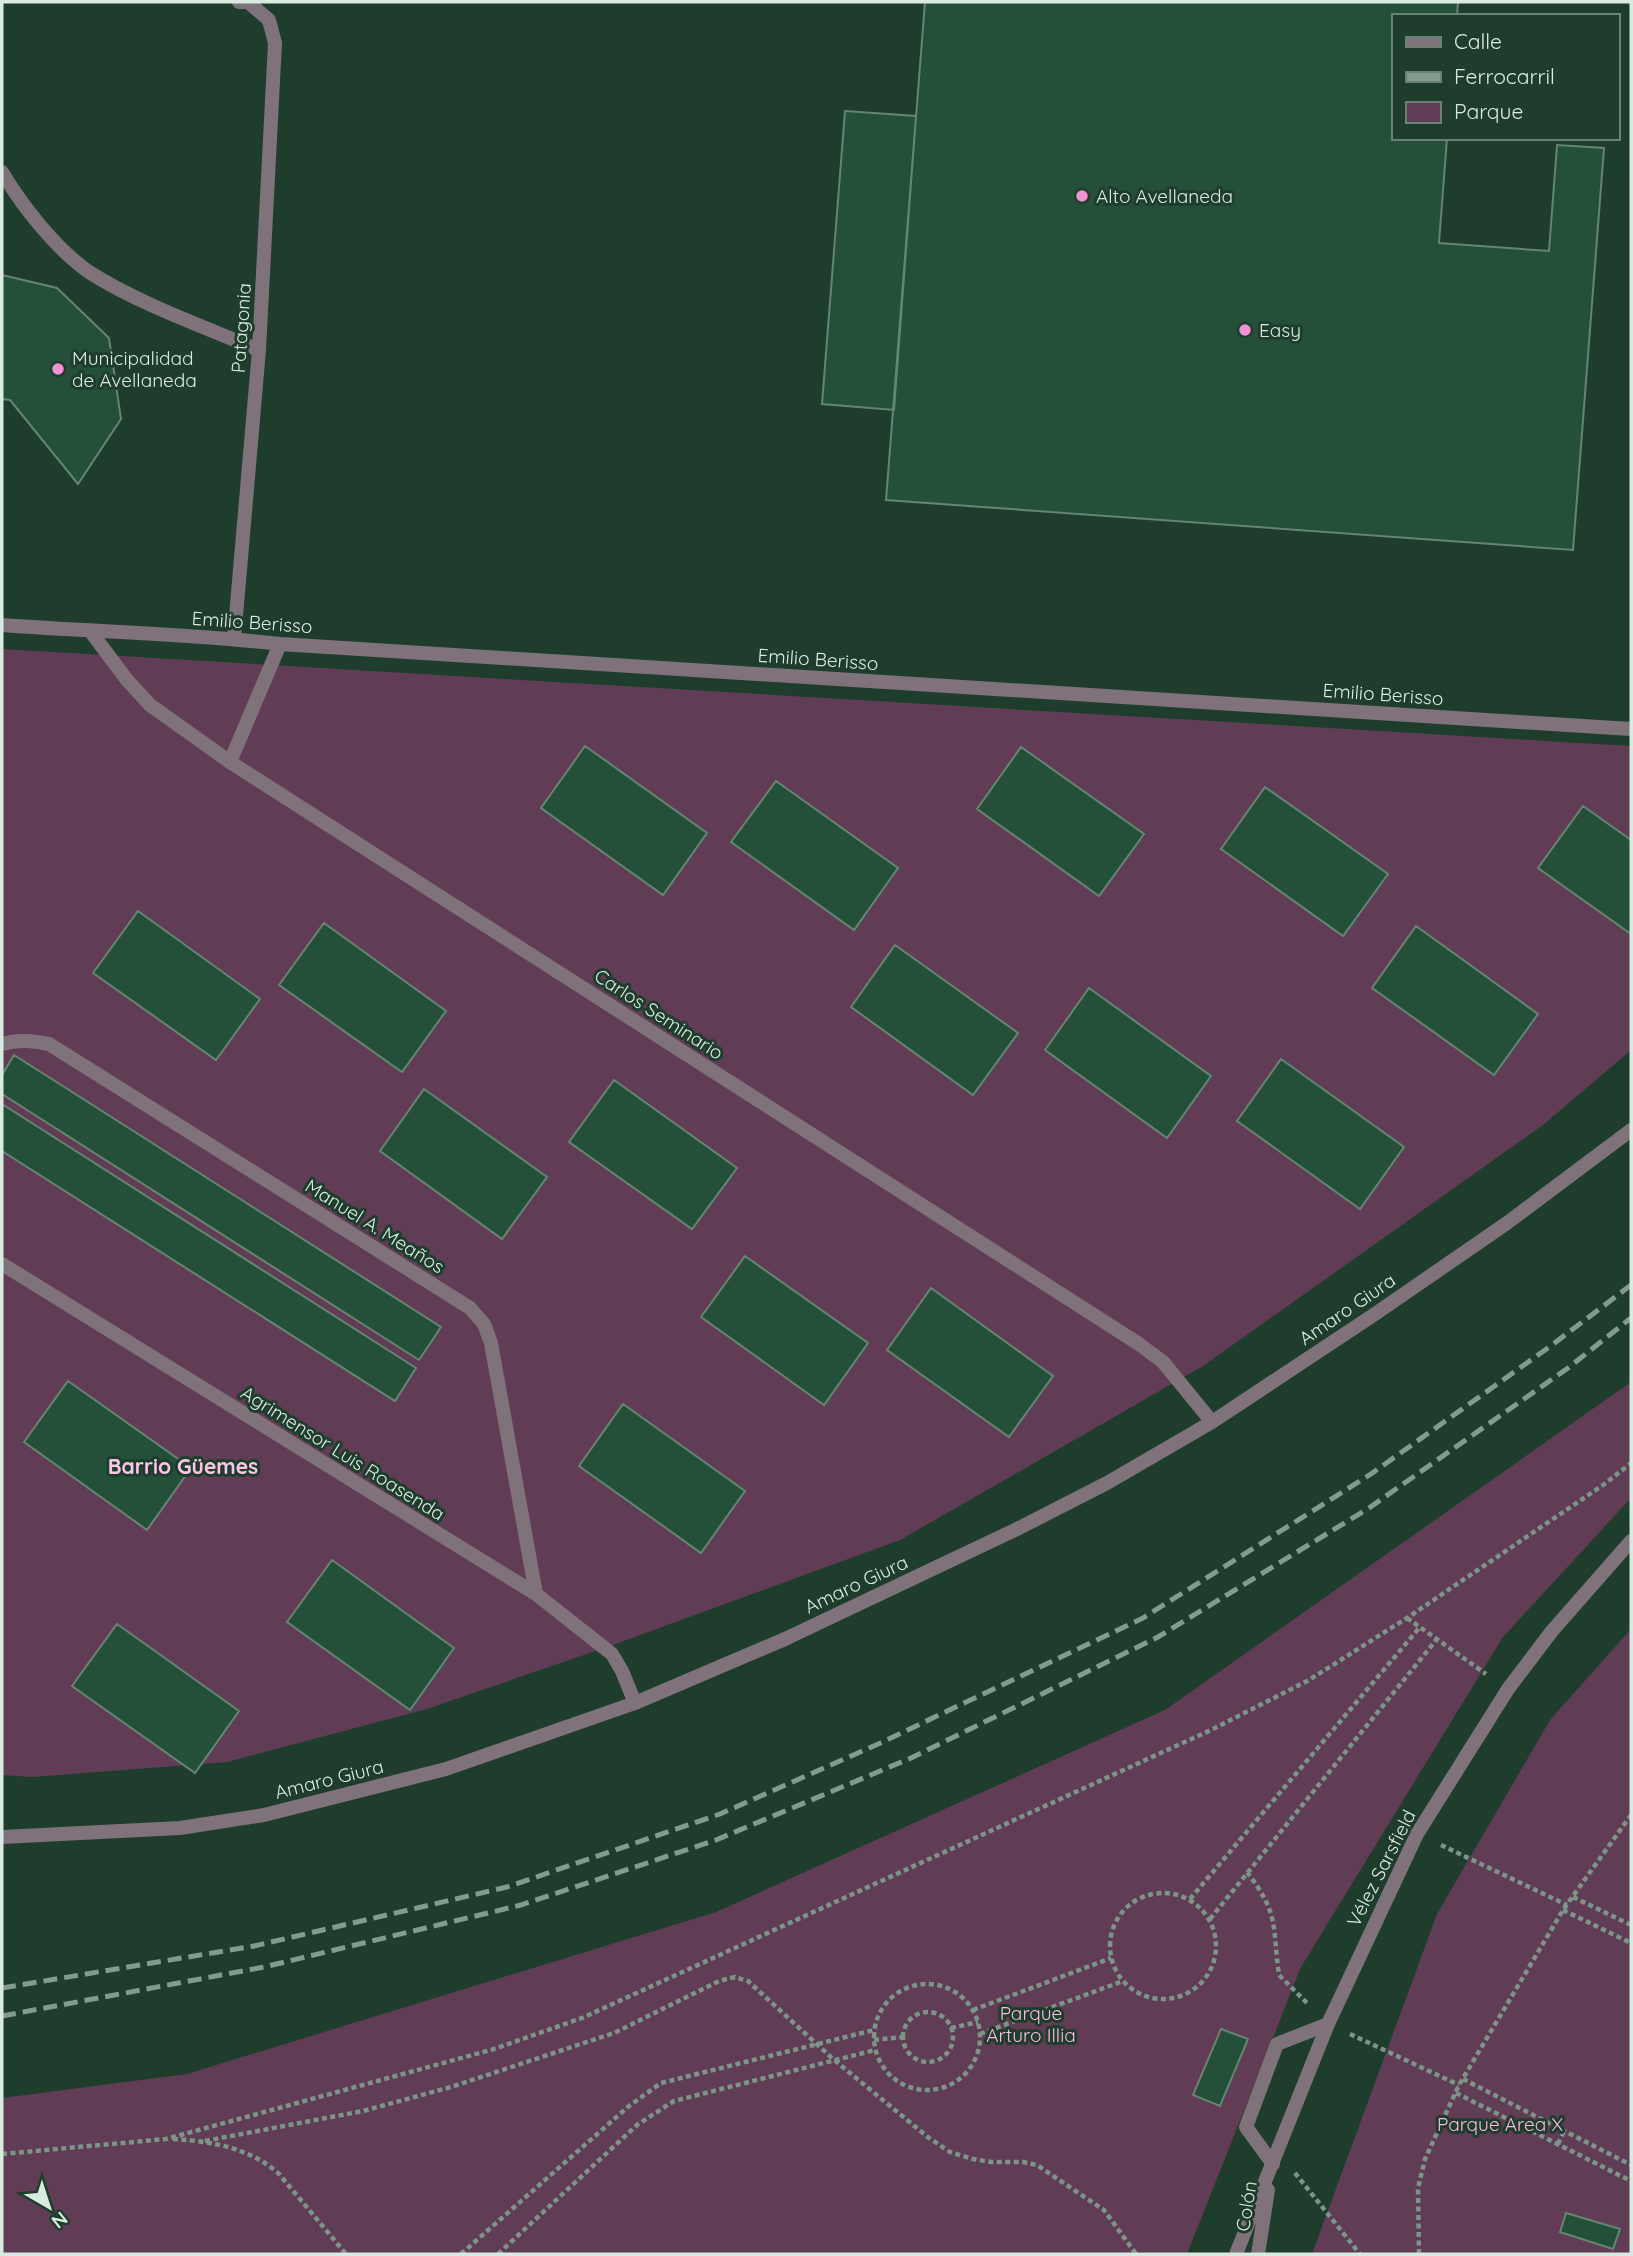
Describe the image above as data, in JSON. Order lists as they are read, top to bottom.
{
  "streets": {
    "street": [
      "Patagonia",
      "Emilio Berisso",
      "Carlos Seminario",
      "Manuel A. Meaños",
      "Amaro Giura",
      "Agrimensor Luis Roasenda",
      "Vélez Sarsfield",
      "Colón"
    ]
  },
  "crossings": [
    ["Patagonia", "Emilio Berisso"],
    ["Emilio Berisso", "Carlos Seminario"],
    ["Carlos Seminario", "Amaro Giura"],
    ["Manuel A. Meaños", "Agrimensor Luis Roasenda"],
    ["Amaro Giura", "Agrimensor Luis Roasenda"],
    ["Vélez Sarsfield", "Colón"]
  ],
  "districts": ["Barrio Güemes"],
  "parks": ["Parque Arturo Illia", "Parque Area X"],
  "places": ["Alto Avellaneda", "Easy", "Municipalidad de Avellaneda"],
  "legend": ["Calle", "Ferrocarril", "Parque"],
  "north": "bottom right"
}
